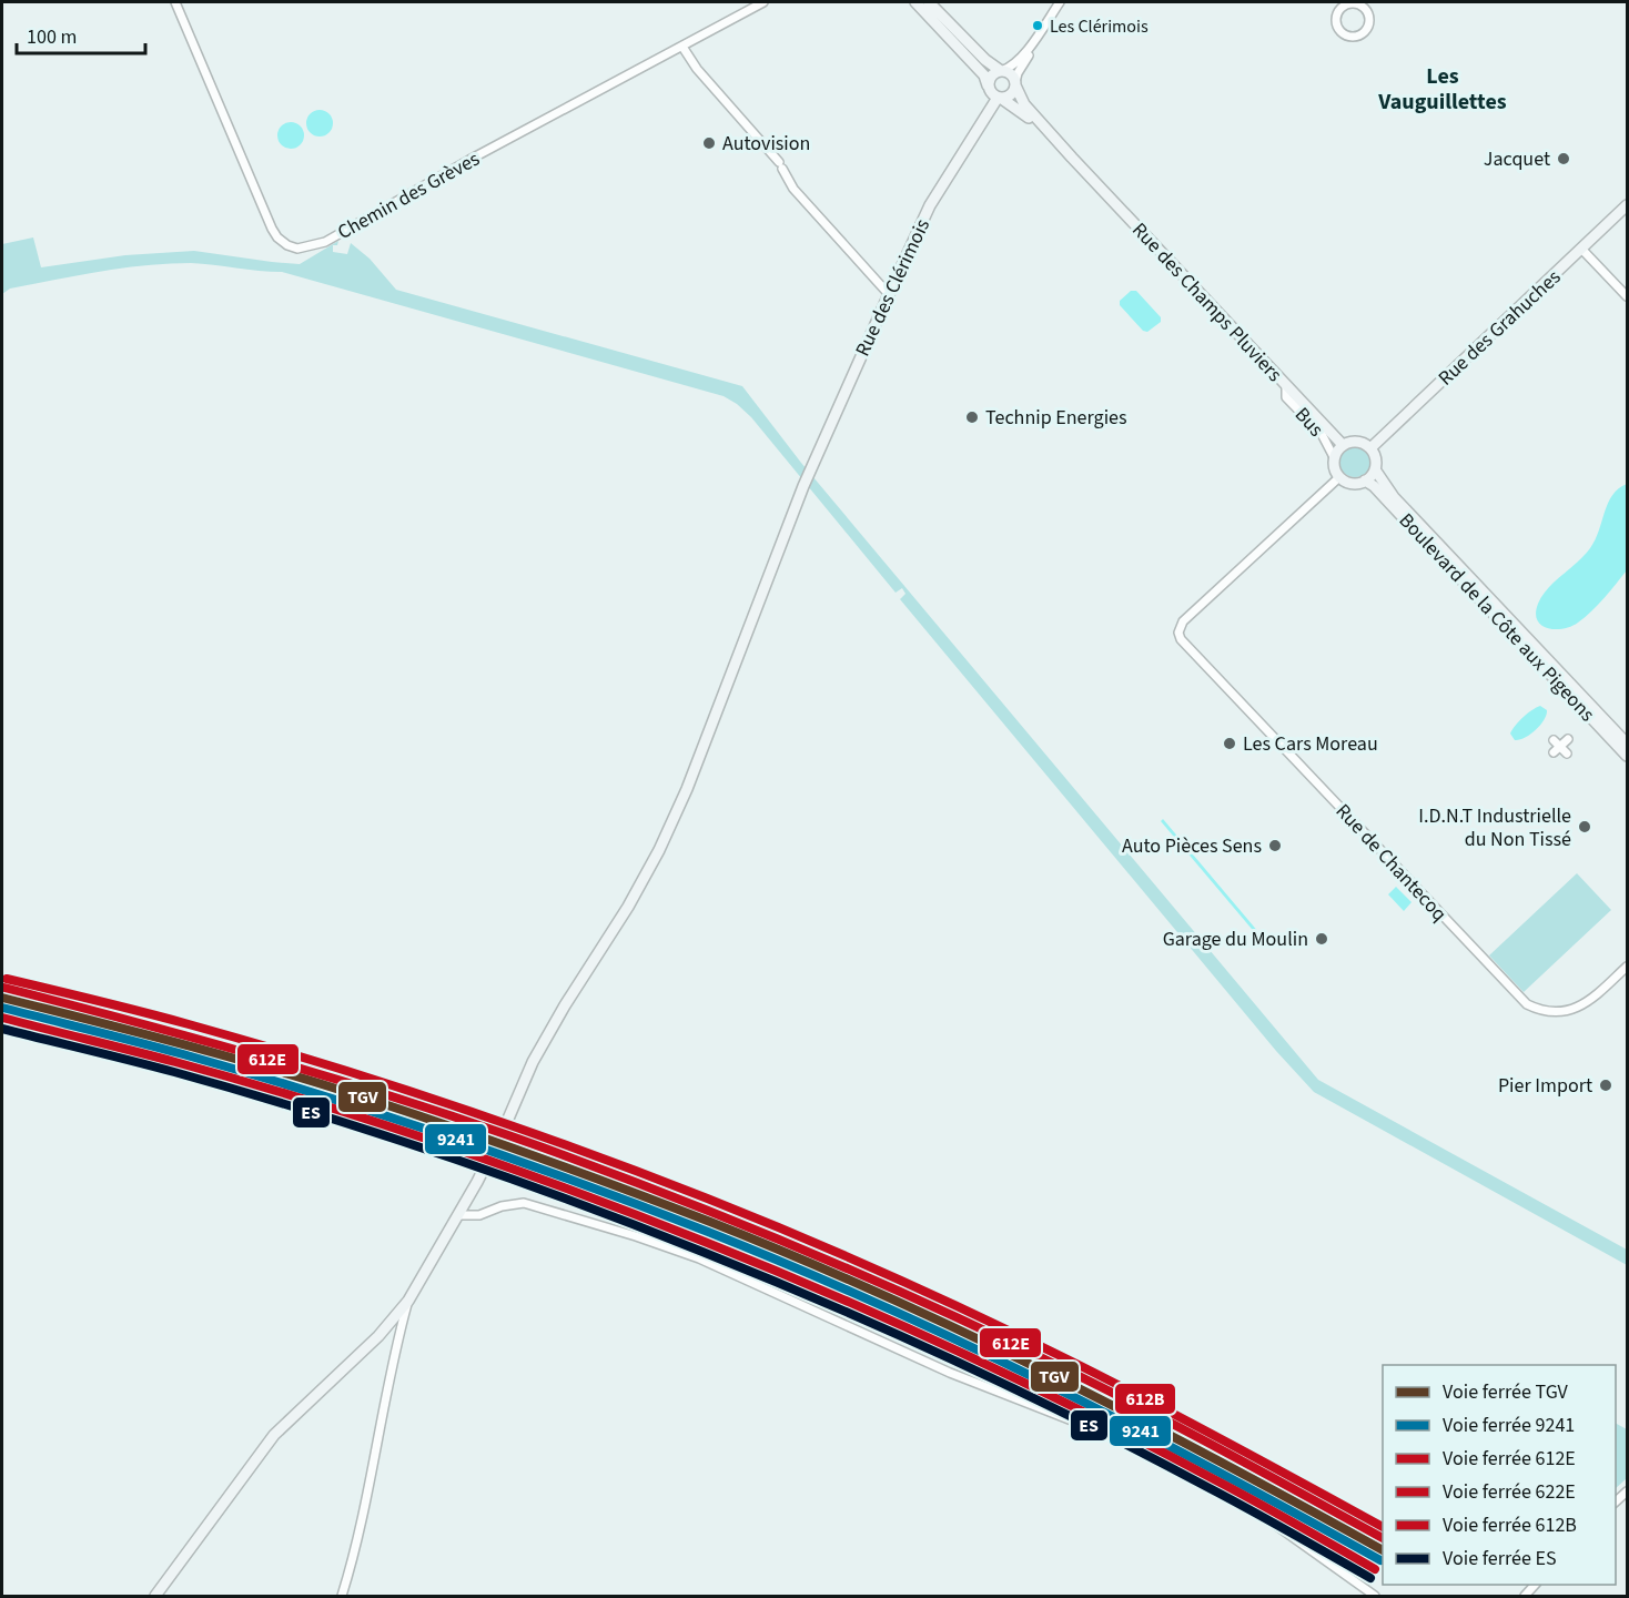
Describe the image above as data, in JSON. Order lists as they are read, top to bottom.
{
  "streets": {
    "street": [
      "Chemin des Grèves",
      "Rue des Clérimois",
      "Rue des Champs Pluviers",
      "Rue des Grahuches",
      "Bus",
      "Boulevard de la Côte aux Pigeons",
      "Rue de Chantecoq"
    ]
  },
  "crossings": [
    ["Rue des Clérimois", "Rue des Champs Pluviers"],
    ["Rue des Champs Pluviers", "Rue des Grahuches"],
    ["Rue des Champs Pluviers", "Bus"],
    ["Rue des Champs Pluviers", "Boulevard de la Côte aux Pigeons"],
    ["Rue des Champs Pluviers", "Rue de Chantecoq"],
    ["Rue des Grahuches", "Bus"],
    ["Rue des Grahuches", "Boulevard de la Côte aux Pigeons"],
    ["Rue des Grahuches", "Rue de Chantecoq"],
    ["Bus", "Boulevard de la Côte aux Pigeons"],
    ["Bus", "Rue de Chantecoq"],
    ["Boulevard de la Côte aux Pigeons", "Rue de Chantecoq"]
  ],
  "districts": ["Les Vauguillettes"],
  "places": [
    "Les Clérimois",
    "Autovision",
    "Jacquet",
    "Technip Energies",
    "Les Cars Moreau",
    "I.D.N.T Industrielle du Non Tissé",
    "Auto Pièces Sens",
    "Garage du Moulin",
    "Pier Import"
  ],
  "lines": [
    "rail line 612B",
    "rail line 612E",
    "rail line TGV",
    "rail line 9241",
    "rail line 622E",
    "rail line ES"
  ],
  "legend": [
    "Voie ferrée TGV",
    "Voie ferrée 9241",
    "Voie ferrée 612E",
    "Voie ferrée 622E",
    "Voie ferrée 612B",
    "Voie ferrée ES"
  ],
  "scale_bar": "100 m"
}
